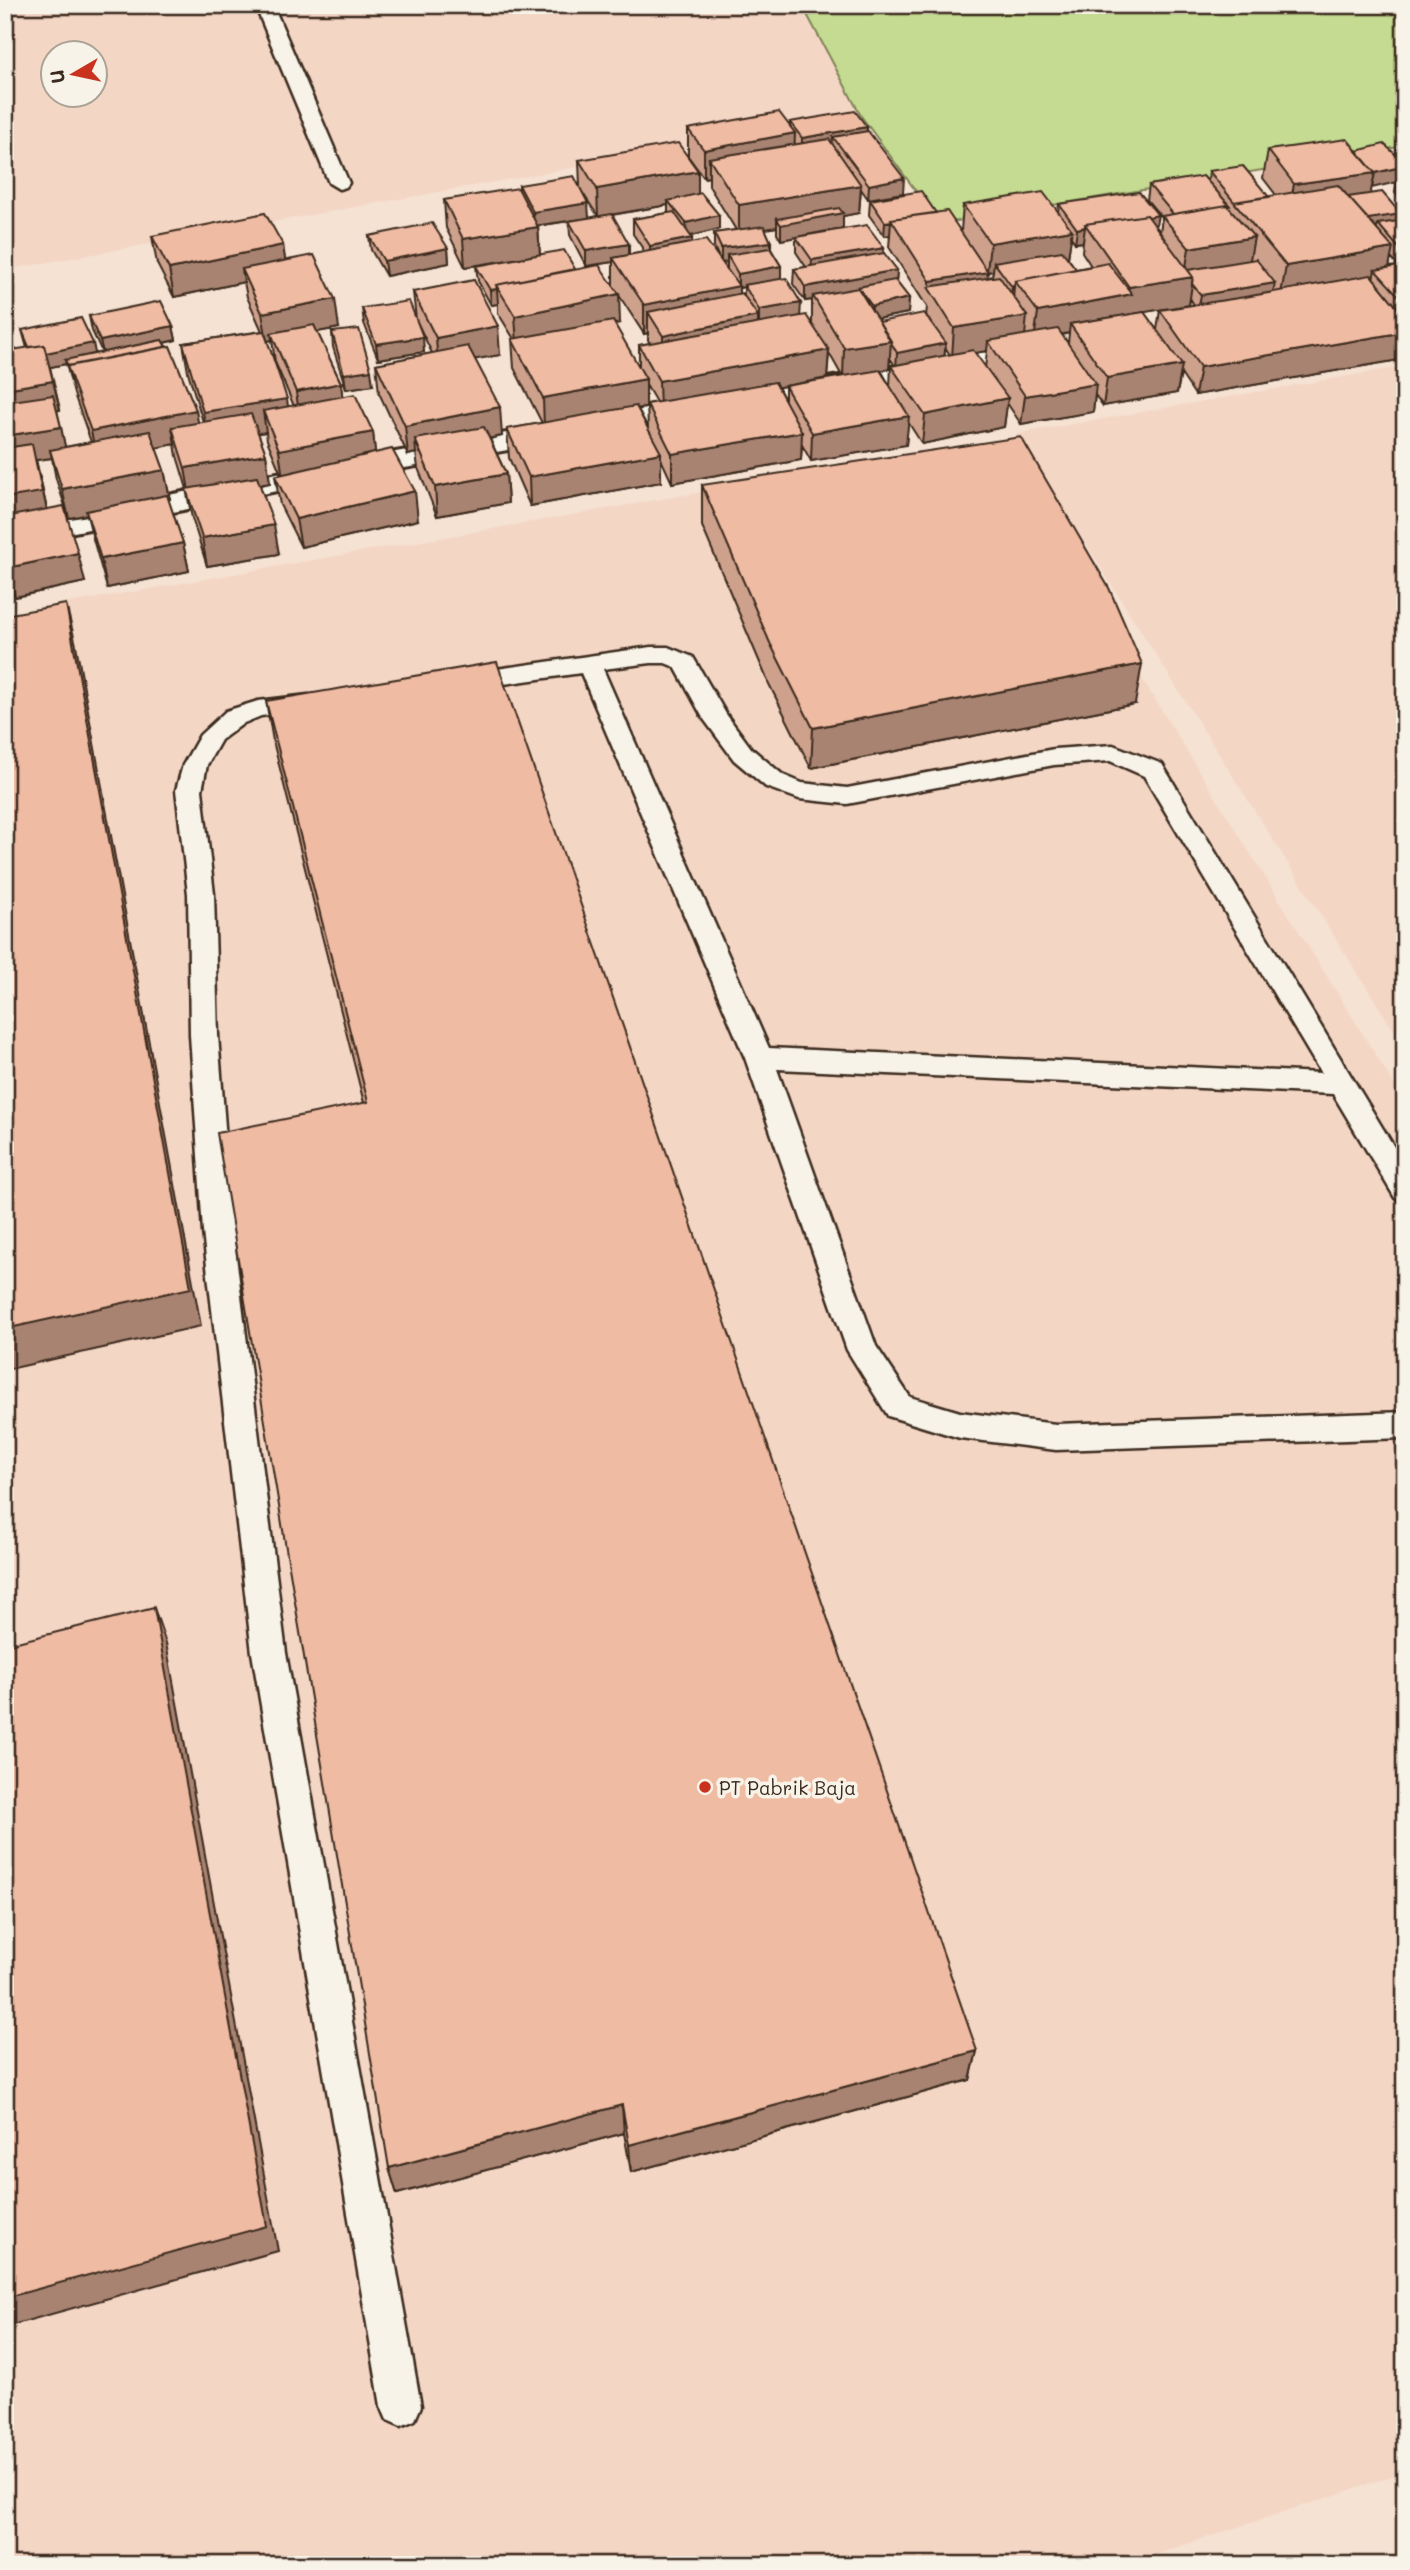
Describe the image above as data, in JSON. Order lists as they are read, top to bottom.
{
  "places": ["PT Pabrik Baja"],
  "north": "left"
}
